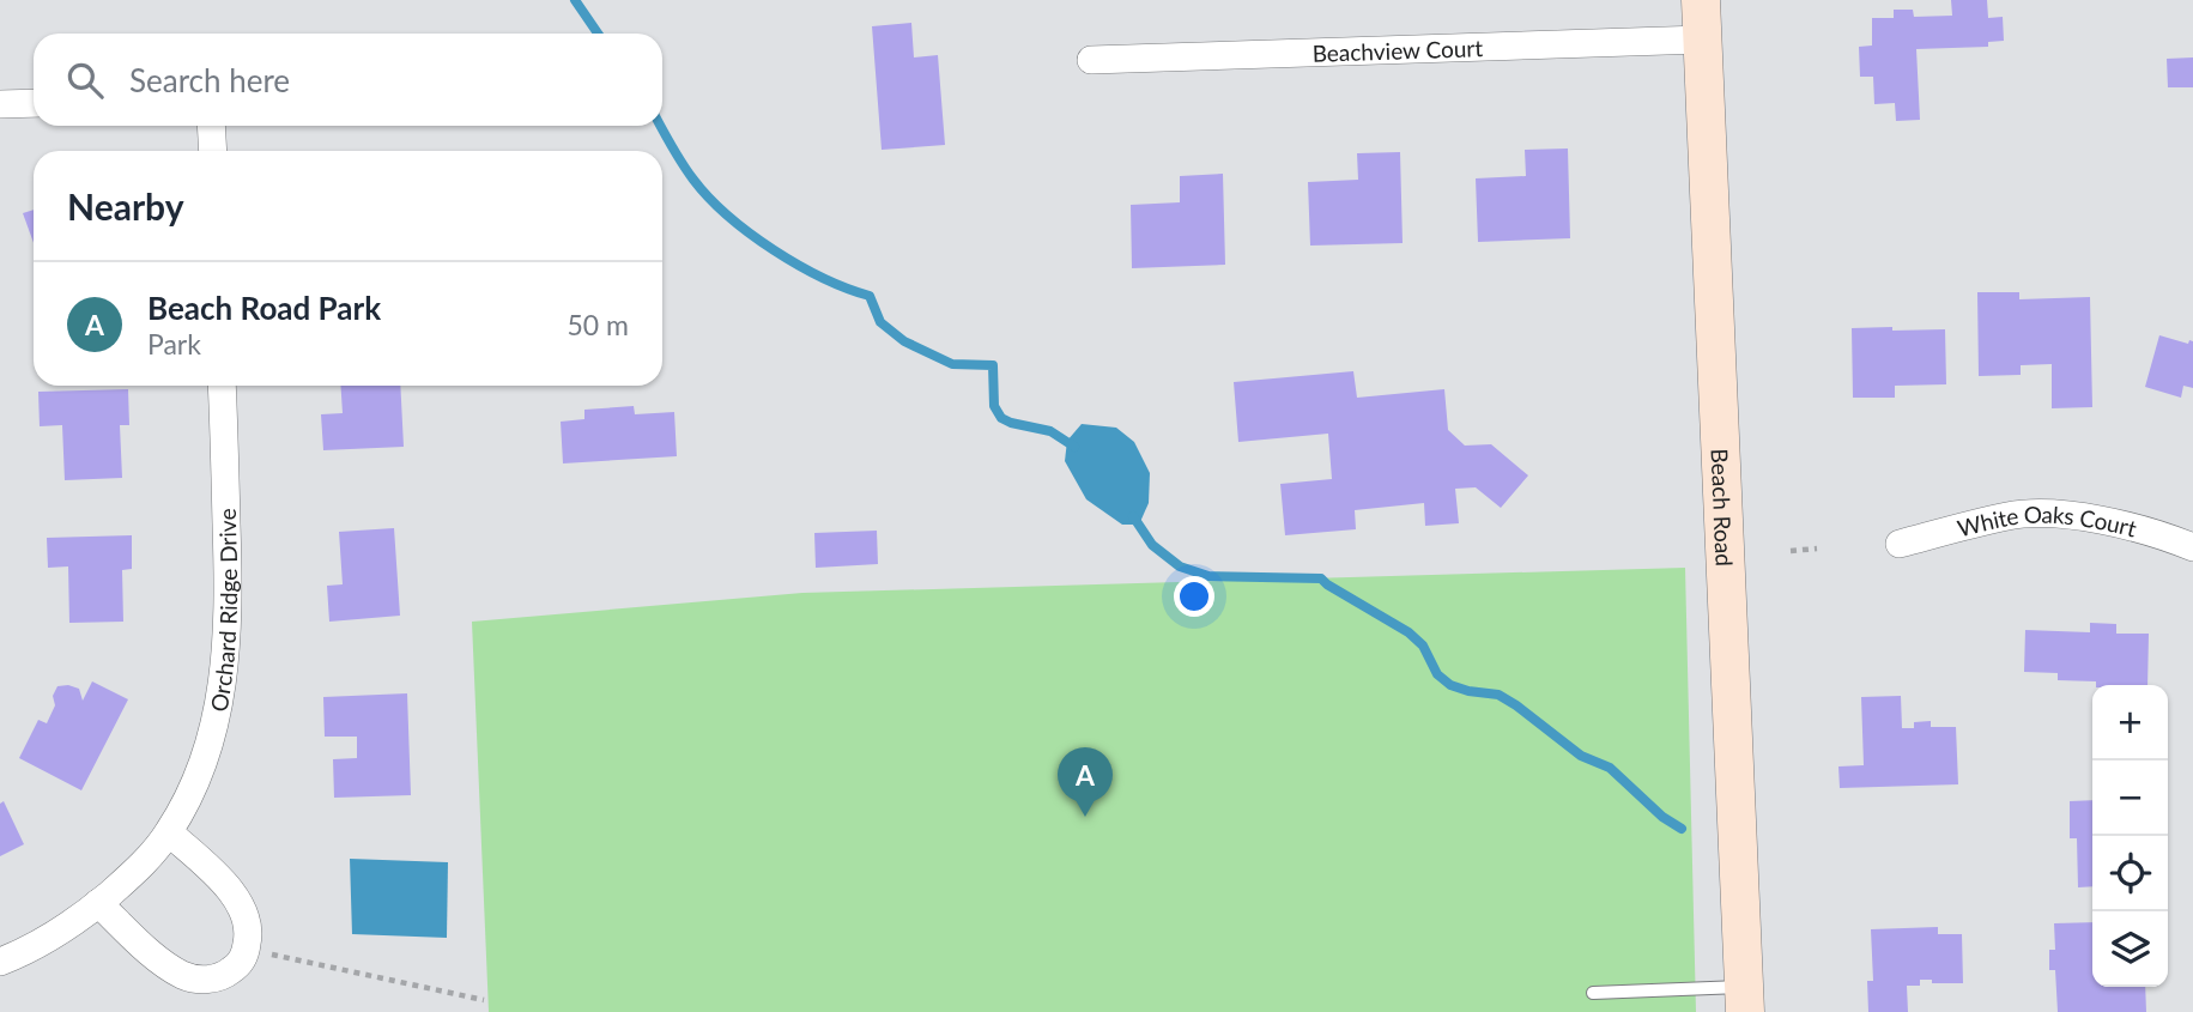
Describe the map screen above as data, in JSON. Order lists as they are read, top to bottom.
{
  "streets": {
    "street": [
      "Beachview Court",
      "Beach Road",
      "White Oaks Court",
      "Orchard Ridge Drive"
    ]
  },
  "crossings": [
    ["Beachview Court", "Beach Road"]
  ],
  "page": {
    "search": "Search here",
    "heading": "Nearby",
    "list": [
      {
        "mark": "A",
        "name": "Beach Road Park",
        "note": "Park",
        "value": "50 m"
      }
    ],
    "map_buttons": ["+", "−"],
    "pins": "A"
  }
}
